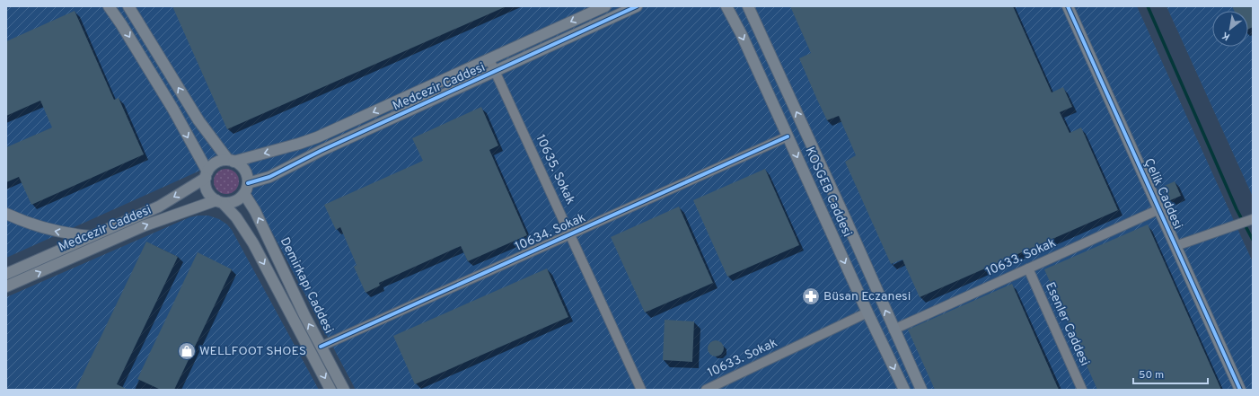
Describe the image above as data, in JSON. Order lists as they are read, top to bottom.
{
  "streets": {
    "street": [
      "Medcezir Caddesi",
      "10635. Sokak",
      "KOSGEB Caddesi",
      "Çelik Caddesi",
      "10634. Sokak",
      "10633. Sokak",
      "Demirkapı Caddesi",
      "Esenler Caddesi"
    ]
  },
  "crossings": [
    ["Medcezir Caddesi", "10635. Sokak"],
    ["Medcezir Caddesi", "Demirkapı Caddesi"],
    ["10635. Sokak", "10634. Sokak"],
    ["KOSGEB Caddesi", "10634. Sokak"],
    ["KOSGEB Caddesi", "10633. Sokak"],
    ["Çelik Caddesi", "10633. Sokak"],
    ["10634. Sokak", "Demirkapı Caddesi"],
    ["10633. Sokak", "Esenler Caddesi"]
  ],
  "places": {
    "pharmacy": ["Büsan Eczanesi"],
    "shop": ["WELLFOOT SHOES"]
  },
  "scale_bar": "50 m",
  "north": "bottom left"
}
